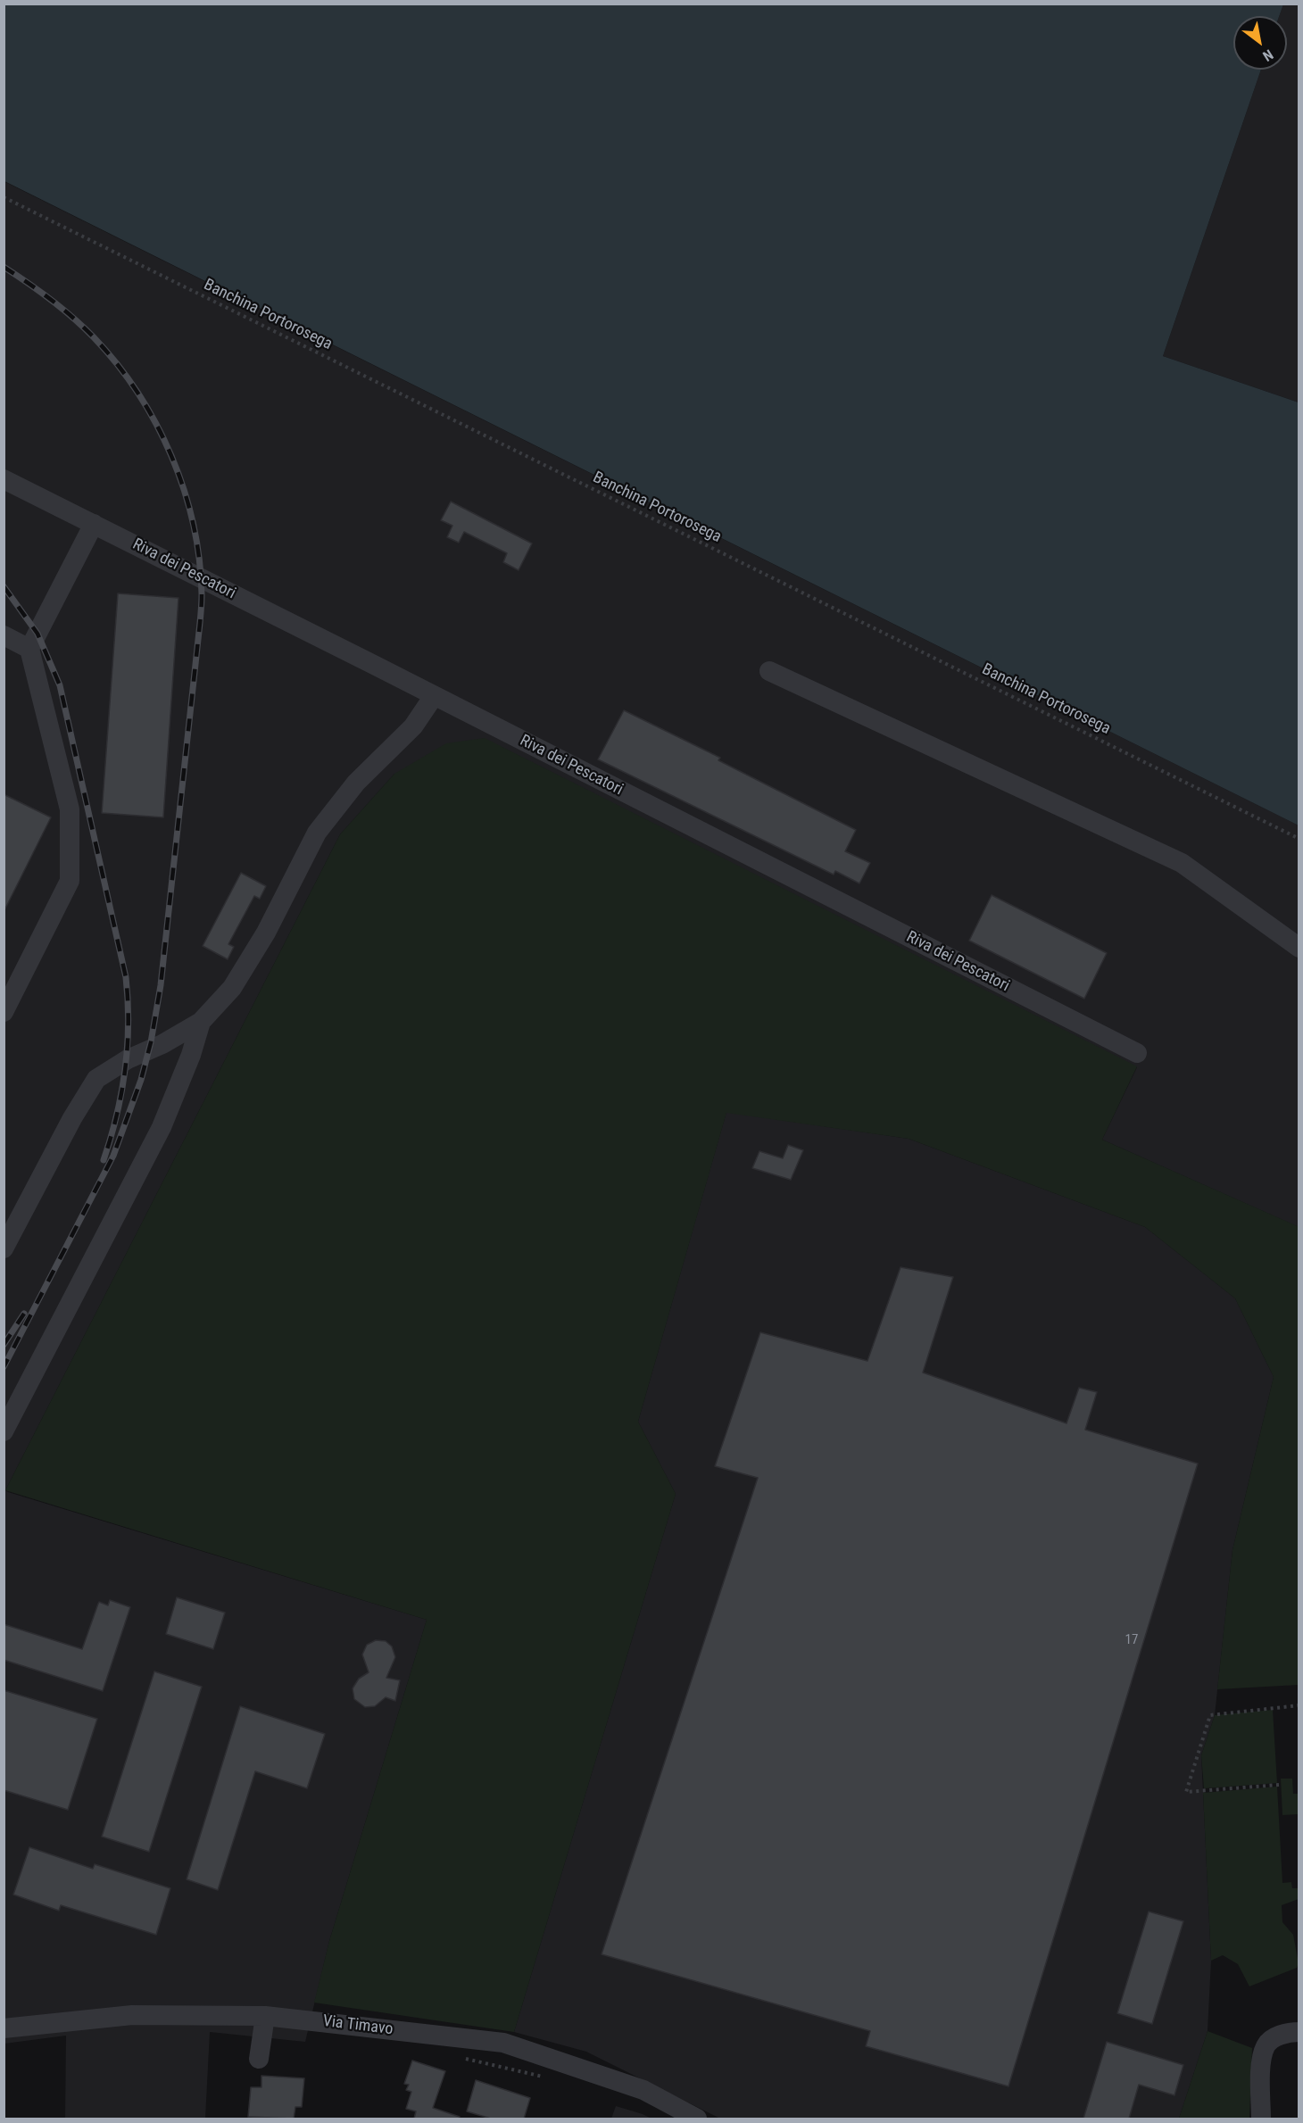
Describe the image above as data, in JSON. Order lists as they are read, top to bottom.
{
  "streets": {
    "street": ["Riva dei Pescatori", "Via Timavo"],
    "path": ["Banchina Portorosega"]
  },
  "house_numbers": ["17"],
  "north": "bottom right"
}
